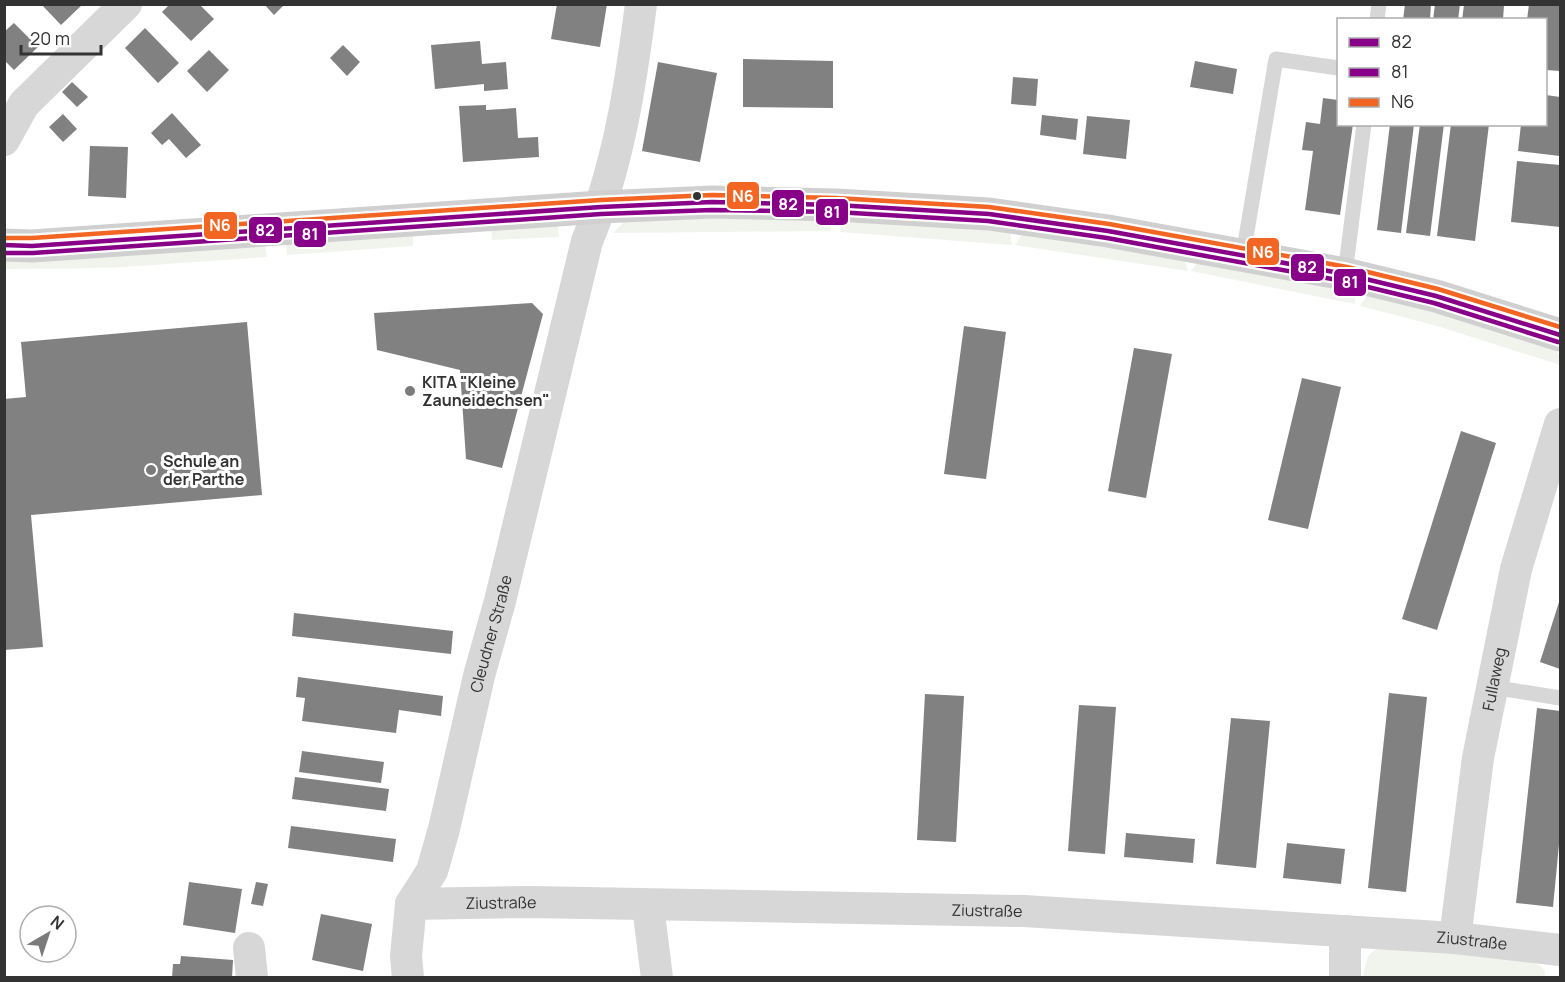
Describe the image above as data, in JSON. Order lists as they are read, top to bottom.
{
  "streets": {
    "street": ["Cleudner Straße", "Fullaweg", "Ziustraße"]
  },
  "crossings": [
    ["Cleudner Straße", "Ziustraße"],
    ["Fullaweg", "Ziustraße"]
  ],
  "places": ["KITA \"Kleine Zauneidechsen\"", "Schule an der Parthe"],
  "lines": ["transit line N6", "transit line 82", "transit line 81"],
  "legend": ["82", "81", "N6"],
  "scale_bar": "20 m",
  "north": "top right"
}
